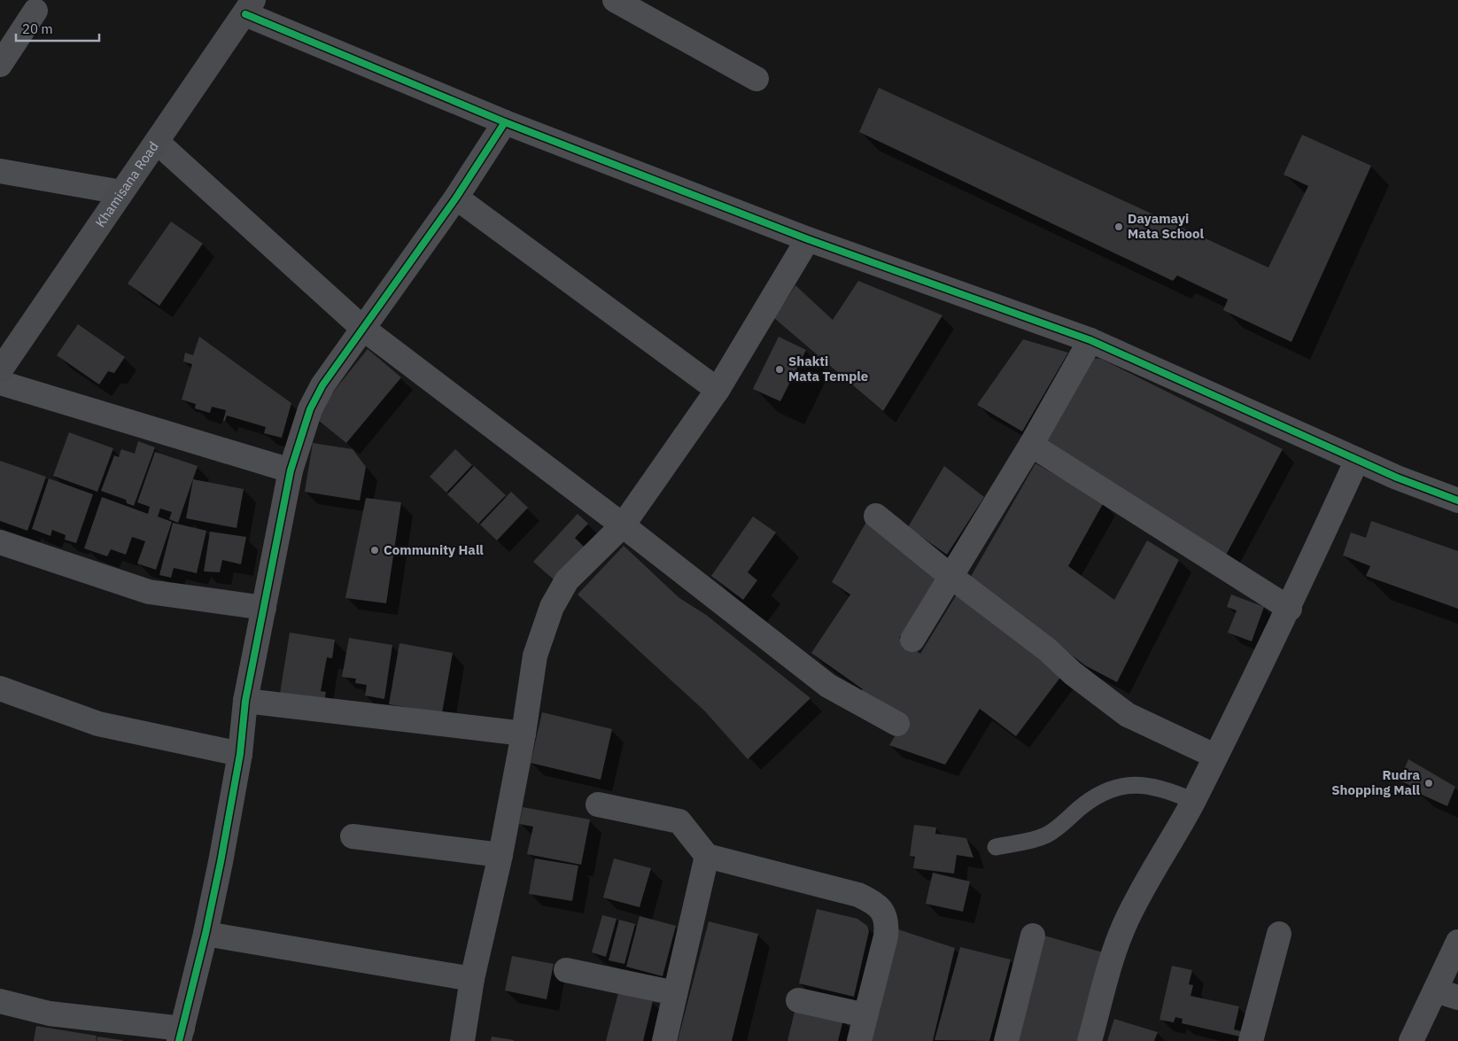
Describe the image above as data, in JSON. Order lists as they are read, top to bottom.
{
  "streets": {
    "street": ["Khamisana Road"]
  },
  "places": [
    "Dayamayi Mata School",
    "Shakti Mata Temple",
    "Community Hall",
    "Rudra Shopping Mall"
  ],
  "scale_bar": "20 m"
}
